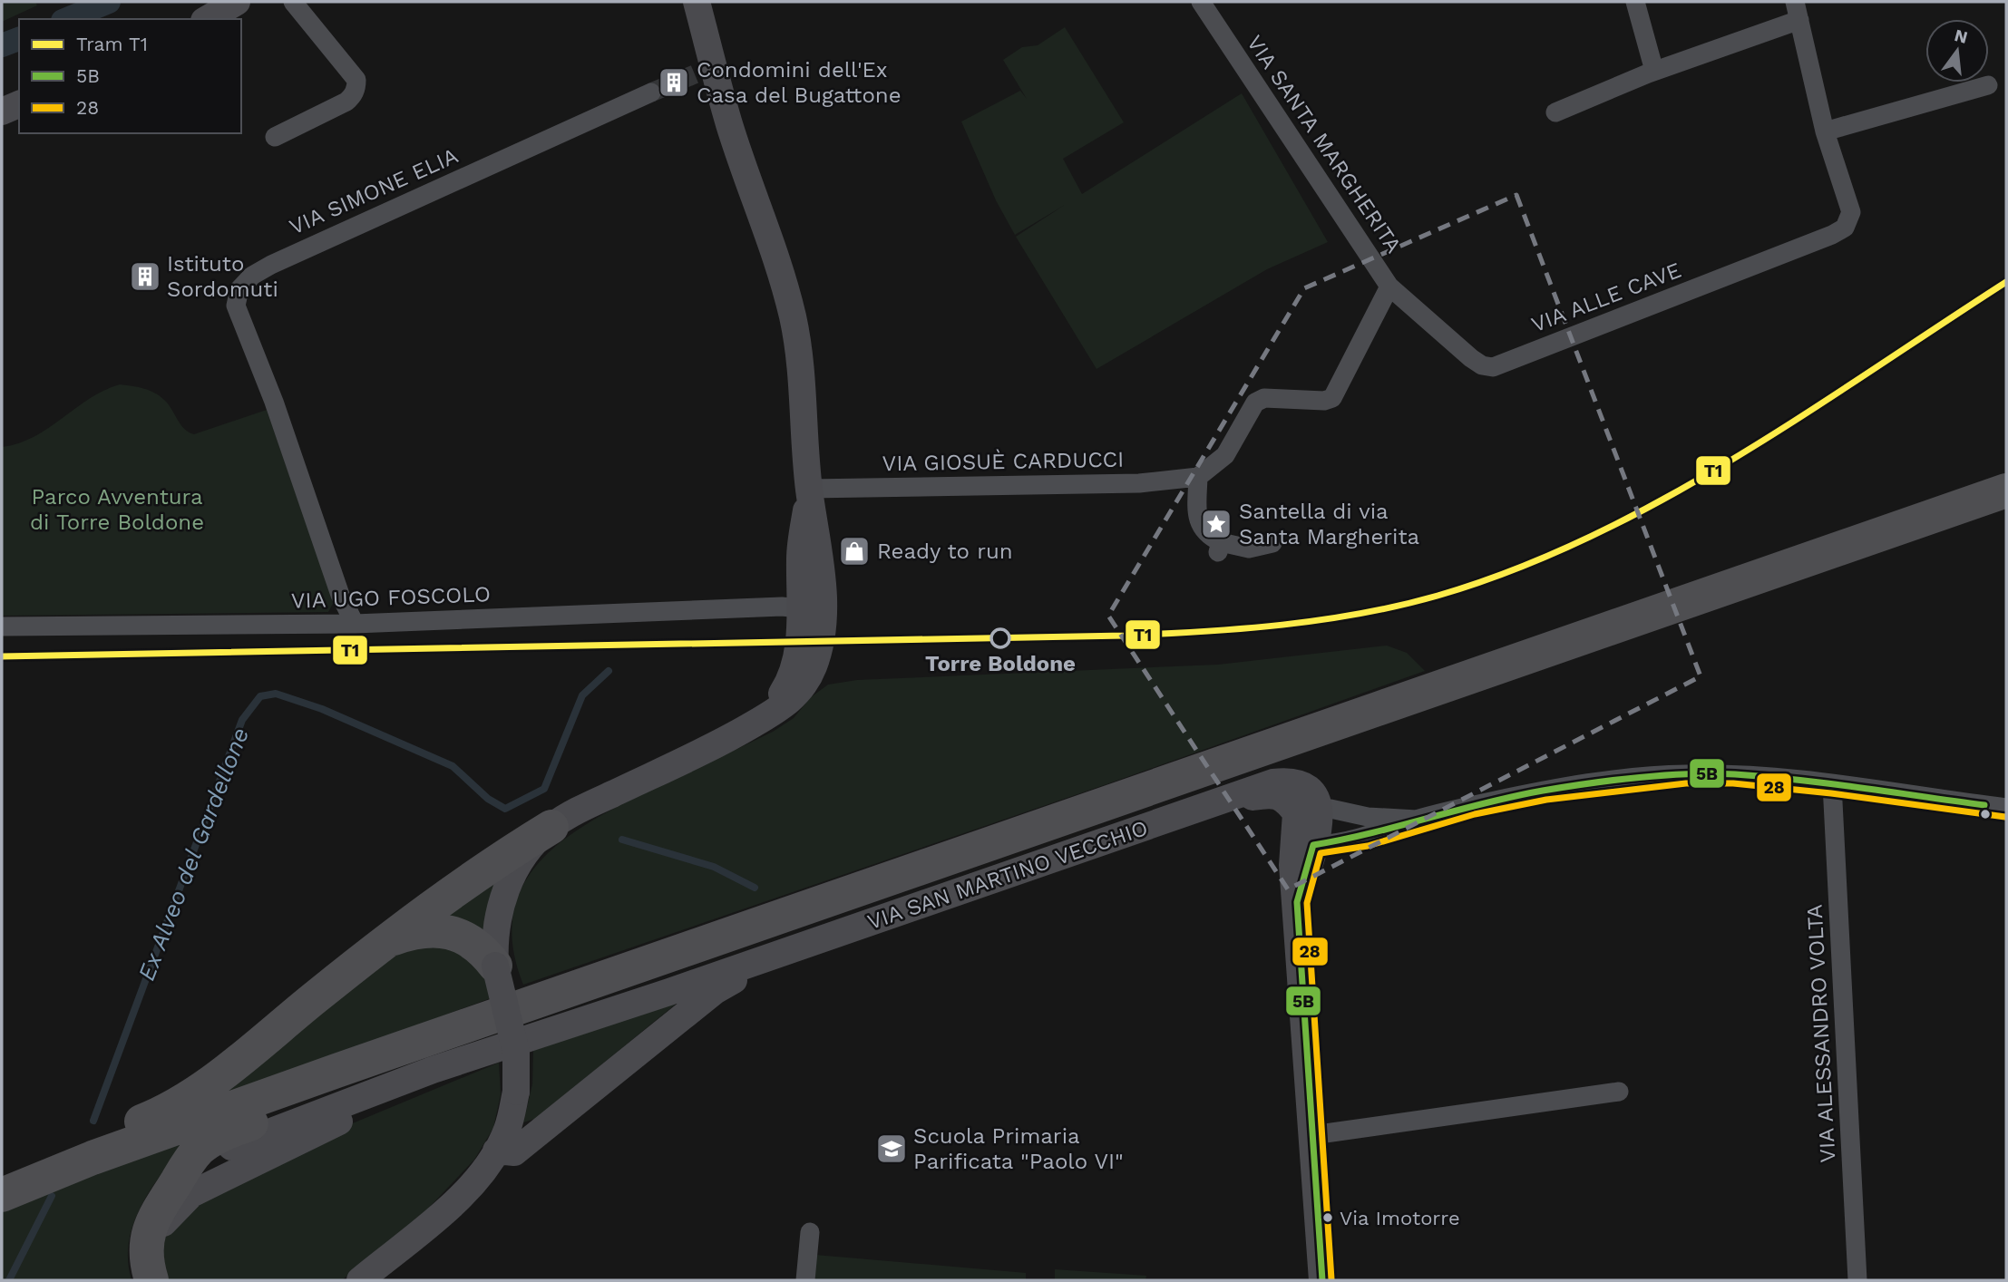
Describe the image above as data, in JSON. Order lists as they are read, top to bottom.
{
  "streets": {
    "street": [
      "VIA SANTA MARGHERITA",
      "VIA SIMONE ELIA",
      "VIA ALLE CAVE",
      "VIA GIOSUÈ CARDUCCI",
      "VIA UGO FOSCOLO",
      "VIA SAN MARTINO VECCHIO",
      "VIA ALESSANDRO VOLTA"
    ]
  },
  "crossings": [
    ["VIA SANTA MARGHERITA", "VIA ALLE CAVE"],
    ["VIA SANTA MARGHERITA", "VIA GIOSUÈ CARDUCCI"],
    ["VIA SIMONE ELIA", "VIA UGO FOSCOLO"]
  ],
  "water": ["Ex Alveo del Gardellone"],
  "parks": ["Parco Avventura di Torre Boldone"],
  "places": {
    "building": ["Condomini dell'Ex Casa del Bugattone", "Istituto Sordomuti"],
    "place": ["Santella di via Santa Margherita"],
    "shop": ["Ready to run"],
    "other": ["Torre Boldone", "Via Imotorre"],
    "school or university": ["Scuola Primaria Parificata \"Paolo VI\""]
  },
  "lines": ["tram line T1", "transit line 5B", "transit line 28"],
  "legend": ["Tram T1", "5B", "28"],
  "north": "top"
}
